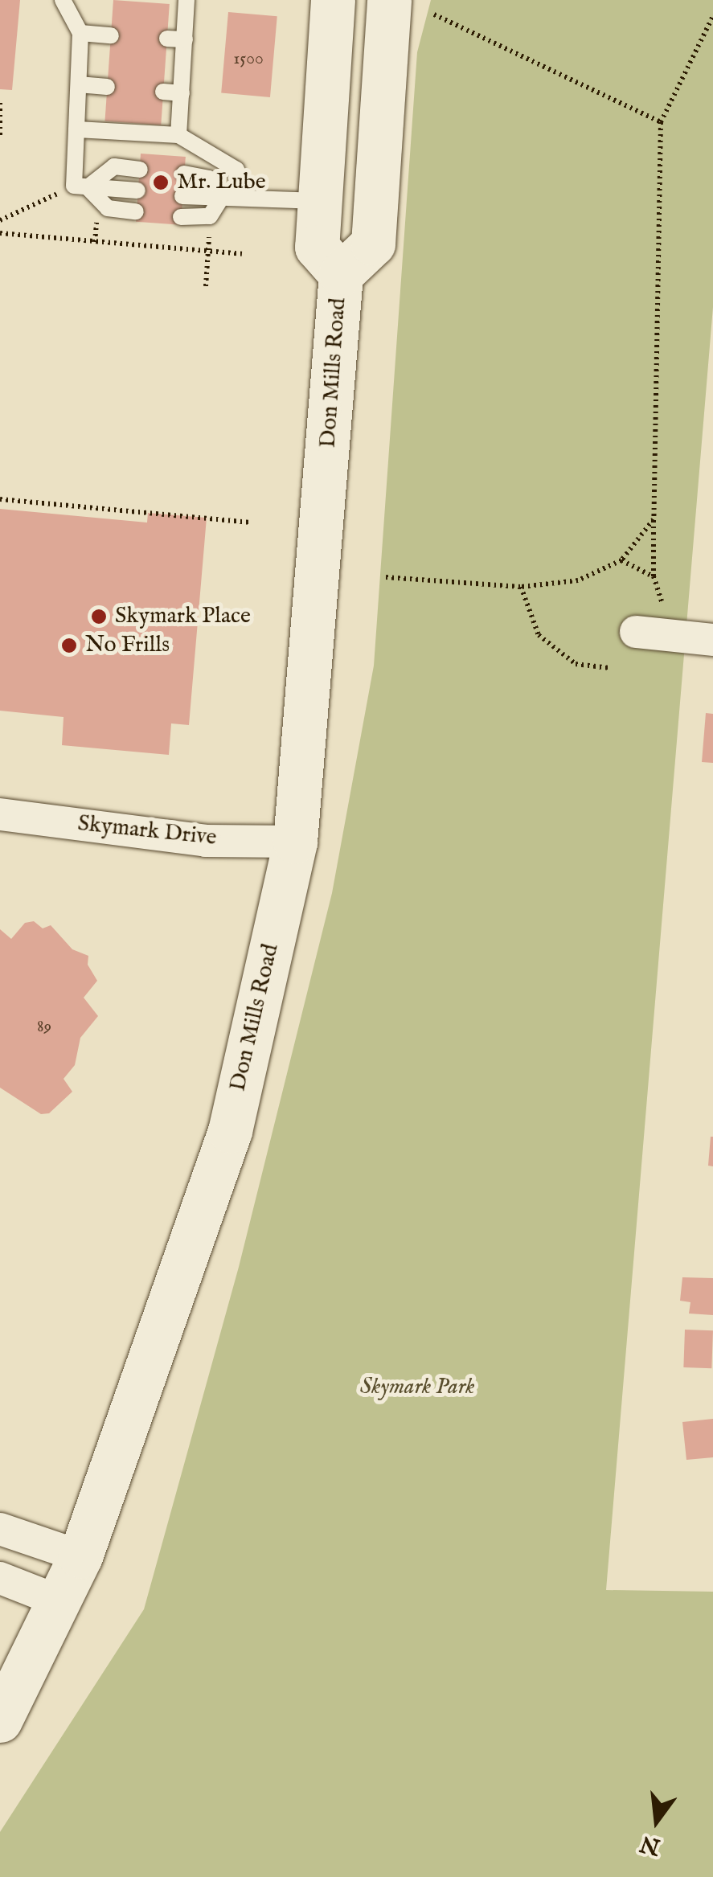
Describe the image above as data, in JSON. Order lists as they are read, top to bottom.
{
  "streets": {
    "main road": ["Don Mills Road"],
    "street": ["Skymark Drive"]
  },
  "crossings": [
    ["Don Mills Road", "Skymark Drive"]
  ],
  "parks": ["Skymark Park"],
  "places": ["Mr. Lube", "Skymark Place", "No Frills"],
  "house_numbers": ["1500", "89"],
  "north": "bottom"
}
